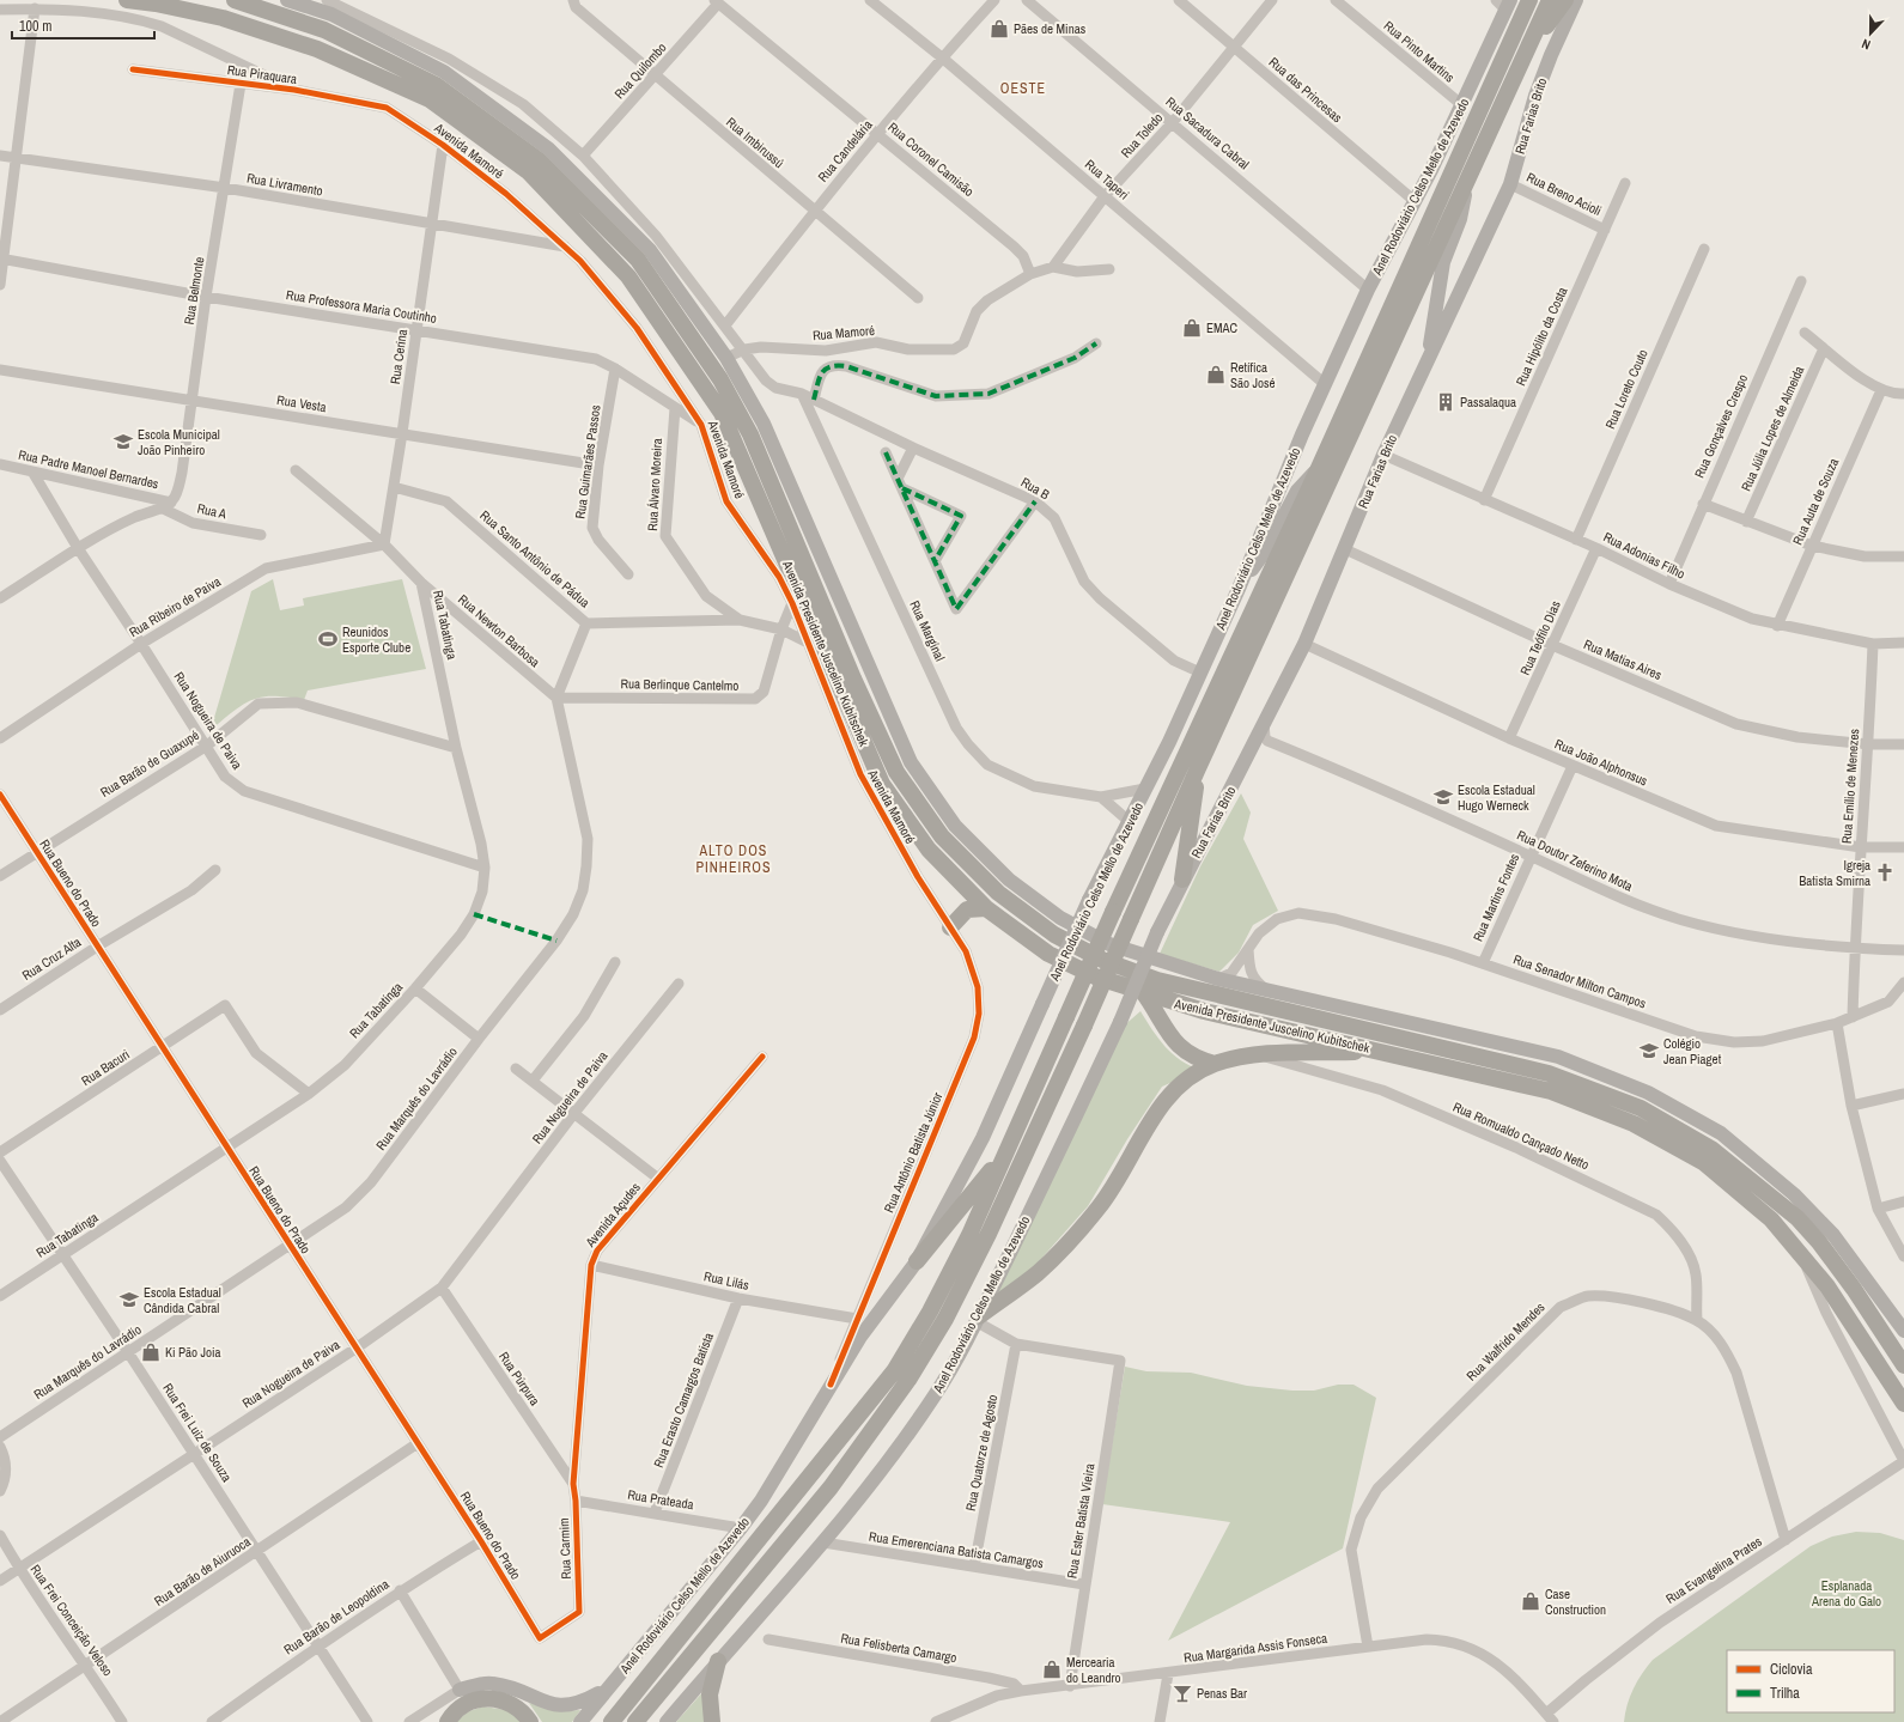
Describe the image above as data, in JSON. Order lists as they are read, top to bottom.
{
  "streets": {
    "highway": ["Anel Rodoviário Celso Mello de Azevedo", "Avenida Presidente Juscelino Kubitschek"],
    "main road": ["Rua Farias Brito"],
    "street": [
      "Rua Pinto Martins",
      "Rua Quilombo",
      "Rua Piraquara",
      "Rua das Princesas",
      "Rua Sacadura Cabral",
      "Rua Toledo",
      "Rua Imbirussú",
      "Avenida Mamoré",
      "Rua Candelária",
      "Rua Coronel Camisão",
      "Rua Taperi",
      "Rua Livramento",
      "Rua Breno Acioli",
      "Rua Belmonte",
      "Rua Professora Maria Coutinho",
      "Rua Mamoré",
      "Rua Hipólito da Costa",
      "Rua Cerina",
      "Rua Loreto Couto",
      "Rua Vesta",
      "Rua Gonçalves Crespo",
      "Rua Júlia Lopes de Almeida",
      "Rua Guimarães Passos",
      "Rua Padre Manoel Bernardes",
      "Rua Álvaro Moreira",
      "Rua B",
      "Rua Auta de Souza",
      "Rua A",
      "Rua Adonias Filho",
      "Rua Santo Antônio de Pádua",
      "Rua Ribeiro de Paiva",
      "Rua Tabatinga",
      "Rua Newton Barbosa",
      "Rua Marginal",
      "Rua Teófilo Dias",
      "Rua Matias Aires",
      "Rua Berlinque Cantelmo",
      "Rua Nogueira de Paiva",
      "Rua João Alphonsus",
      "Rua Barão de Guaxupé",
      "Rua Emílio de Menezes",
      "Rua Doutor Zeferino Mota",
      "Rua Bueno do Prado",
      "Rua Martins Fontes",
      "Rua Cruz Alta",
      "Rua Senador Milton Campos",
      "Rua Bacuri",
      "Rua Marquês do Lavrádio",
      "Rua Romualdo Cançado Netto",
      "Rua Antônio Batista Júnior",
      "Avenida Açudes",
      "Rua Lilás",
      "Rua Walfrido Mendes",
      "Rua Púrpura",
      "Rua Erasto Camargos Batista",
      "Rua Frei Luiz de Souza",
      "Rua Quatorze de Agosto",
      "Rua Prateada",
      "Rua Ester Batista Vieira",
      "Rua Carmim",
      "Rua Emerenciana Batista Camargos",
      "Rua Evangelina Prates",
      "Rua Barão de Aiuruoca",
      "Rua Barão de Leopoldina",
      "Rua Frei Conceição Veloso",
      "Rua Felisberta Camargo",
      "Rua Margarida Assis Fonseca"
    ]
  },
  "crossings": [
    ["Rua Pinto Martins", "Anel Rodoviário Celso Mello de Azevedo"],
    ["Rua Quilombo", "Rua Imbirussú"],
    ["Rua Quilombo", "Rua Coronel Camisão"],
    ["Rua Quilombo", "Rua B"],
    ["Rua Piraquara", "Avenida Mamoré"],
    ["Rua Piraquara", "Rua Belmonte"],
    ["Rua das Princesas", "Rua Toledo"],
    ["Rua das Princesas", "Anel Rodoviário Celso Mello de Azevedo"],
    ["Rua Farias Brito", "Anel Rodoviário Celso Mello de Azevedo"],
    ["Rua Farias Brito", "Rua Breno Acioli"],
    ["Rua Farias Brito", "Rua Adonias Filho"],
    ["Rua Farias Brito", "Rua Matias Aires"],
    ["Rua Farias Brito", "Rua João Alphonsus"],
    ["Rua Farias Brito", "Rua Doutor Zeferino Mota"],
    ["Rua Sacadura Cabral", "Rua Toledo"],
    ["Rua Sacadura Cabral", "Anel Rodoviário Celso Mello de Azevedo"],
    ["Rua Toledo", "Rua Taperi"],
    ["Rua Toledo", "Rua Mamoré"],
    ["Rua Imbirussú", "Rua Candelária"],
    ["Avenida Mamoré", "Rua Livramento"],
    ["Avenida Mamoré", "Rua Professora Maria Coutinho"],
    ["Avenida Mamoré", "Rua Cerina"],
    ["Avenida Mamoré", "Rua Santo Antônio de Pádua"],
    ["Avenida Mamoré", "Rua Berlinque Cantelmo"],
    ["Avenida Mamoré", "Rua Antônio Batista Júnior"],
    ["Rua Candelária", "Rua Coronel Camisão"],
    ["Rua Candelária", "Rua Taperi"],
    ["Rua Candelária", "Rua B"],
    ["Rua Coronel Camisão", "Rua Mamoré"],
    ["Rua Taperi", "Anel Rodoviário Celso Mello de Azevedo"],
    ["Rua Livramento", "Rua Belmonte"],
    ["Rua Livramento", "Rua Cerina"],
    ["Anel Rodoviário Celso Mello de Azevedo", "Rua B"],
    ["Anel Rodoviário Celso Mello de Azevedo", "Rua Marginal"],
    ["Anel Rodoviário Celso Mello de Azevedo", "Rua Antônio Batista Júnior"],
    ["Anel Rodoviário Celso Mello de Azevedo", "Rua Prateada"],
    ["Anel Rodoviário Celso Mello de Azevedo", "Rua Emerenciana Batista Camargos"],
    ["Rua Breno Acioli", "Rua Hipólito da Costa"],
    ["Rua Belmonte", "Rua Professora Maria Coutinho"],
    ["Rua Belmonte", "Rua Vesta"],
    ["Rua Belmonte", "Rua Padre Manoel Bernardes"],
    ["Rua Professora Maria Coutinho", "Rua Cerina"],
    ["Rua Professora Maria Coutinho", "Rua Guimarães Passos"],
    ["Rua Professora Maria Coutinho", "Rua Álvaro Moreira"],
    ["Rua Mamoré", "Rua B"],
    ["Rua Hipólito da Costa", "Rua Adonias Filho"],
    ["Rua Cerina", "Rua Vesta"],
    ["Rua Cerina", "Rua Santo Antônio de Pádua"],
    ["Rua Cerina", "Rua Ribeiro de Paiva"],
    ["Rua Cerina", "Rua Newton Barbosa"],
    ["Rua Loreto Couto", "Rua Adonias Filho"],
    ["Rua Vesta", "Rua Guimarães Passos"],
    ["Rua Gonçalves Crespo", "Rua Adonias Filho"],
    ["Rua Padre Manoel Bernardes", "Rua Nogueira de Paiva"],
    ["Rua Álvaro Moreira", "Rua Santo Antônio de Pádua"],
    ["Rua B", "Rua Marginal"],
    ["Rua Auta de Souza", "Rua Adonias Filho"],
    ["Rua Adonias Filho", "Rua Teófilo Dias"],
    ["Rua Adonias Filho", "Rua Emílio de Menezes"],
    ["Rua Santo Antônio de Pádua", "Rua Berlinque Cantelmo"],
    ["Rua Ribeiro de Paiva", "Rua Newton Barbosa"],
    ["Rua Ribeiro de Paiva", "Rua Nogueira de Paiva"],
    ["Rua Tabatinga", "Rua Newton Barbosa"],
    ["Rua Tabatinga", "Rua Nogueira de Paiva"],
    ["Rua Tabatinga", "Rua Barão de Guaxupé"],
    ["Rua Tabatinga", "Rua Bueno do Prado"],
    ["Rua Tabatinga", "Rua Bacuri"],
    ["Rua Tabatinga", "Rua Frei Luiz de Souza"],
    ["Rua Newton Barbosa", "Rua Berlinque Cantelmo"],
    ["Rua Newton Barbosa", "Rua Marquês do Lavrádio"],
    ["Rua Teófilo Dias", "Rua Matias Aires"],
    ["Rua Teófilo Dias", "Rua João Alphonsus"],
    ["Rua Matias Aires", "Rua Emílio de Menezes"],
    ["Rua Berlinque Cantelmo", "Rua Marquês do Lavrádio"],
    ["Rua Nogueira de Paiva", "Rua Barão de Guaxupé"],
    ["Rua Nogueira de Paiva", "Rua Bueno do Prado"],
    ["Rua Nogueira de Paiva", "Rua Púrpura"],
    ["Rua Nogueira de Paiva", "Rua Frei Luiz de Souza"],
    ["Rua Nogueira de Paiva", "Rua Frei Conceição Veloso"],
    ["Rua João Alphonsus", "Rua Emílio de Menezes"],
    ["Rua João Alphonsus", "Rua Martins Fontes"],
    ["Rua Barão de Guaxupé", "Rua Bueno do Prado"],
    ["Rua Emílio de Menezes", "Rua Doutor Zeferino Mota"],
    ["Rua Emílio de Menezes", "Rua Senador Milton Campos"],
    ["Rua Doutor Zeferino Mota", "Rua Martins Fontes"],
    ["Rua Bueno do Prado", "Rua Cruz Alta"],
    ["Rua Bueno do Prado", "Rua Bacuri"],
    ["Rua Bueno do Prado", "Rua Marquês do Lavrádio"],
    ["Rua Bueno do Prado", "Rua Carmim"],
    ["Rua Bueno do Prado", "Rua Barão de Aiuruoca"],
    ["Rua Bueno do Prado", "Rua Barão de Leopoldina"],
    ["Rua Martins Fontes", "Rua Senador Milton Campos"],
    ["Rua Marquês do Lavrádio", "Rua Frei Luiz de Souza"],
    ["Rua Romualdo Cançado Netto", "Rua Walfrido Mendes"],
    ["Rua Antônio Batista Júnior", "Rua Lilás"],
    ["Avenida Açudes", "Rua Lilás"],
    ["Avenida Açudes", "Rua Púrpura"],
    ["Avenida Açudes", "Rua Carmim"],
    ["Rua Lilás", "Rua Erasto Camargos Batista"],
    ["Rua Walfrido Mendes", "Rua Evangelina Prates"],
    ["Rua Walfrido Mendes", "Rua Margarida Assis Fonseca"],
    ["Rua Púrpura", "Rua Carmim"],
    ["Rua Erasto Camargos Batista", "Rua Prateada"],
    ["Rua Frei Luiz de Souza", "Rua Barão de Aiuruoca"],
    ["Rua Frei Luiz de Souza", "Rua Barão de Leopoldina"],
    ["Rua Quatorze de Agosto", "Rua Ester Batista Vieira"],
    ["Rua Quatorze de Agosto", "Rua Emerenciana Batista Camargos"],
    ["Rua Prateada", "Rua Carmim"],
    ["Rua Ester Batista Vieira", "Rua Emerenciana Batista Camargos"],
    ["Rua Ester Batista Vieira", "Rua Margarida Assis Fonseca"],
    ["Rua Evangelina Prates", "Rua Margarida Assis Fonseca"],
    ["Rua Barão de Aiuruoca", "Rua Frei Conceição Veloso"],
    ["Rua Felisberta Camargo", "Rua Margarida Assis Fonseca"]
  ],
  "districts": ["OESTE", "ALTO DOS PINHEIROS"],
  "parks": ["Esplanada Arena do Galo"],
  "places": {
    "shop": [
      "Pães de Minas",
      "EMAC",
      "Retífica São José",
      "Ki Pão Joia",
      "Case Construction",
      "Mercearia do Leandro"
    ],
    "building": ["Passalaqua"],
    "school or university": [
      "Escola Municipal João Pinheiro",
      "Escola Estadual Hugo Werneck",
      "Colégio Jean Piaget",
      "Escola Estadual Cândida Cabral"
    ],
    "sports": ["Reunidos Esporte Clube"],
    "church": ["Igreja Batista Smirna"],
    "bar": ["Penas Bar"]
  },
  "legend": ["Ciclovia", "Trilha"],
  "scale_bar": "100 m",
  "north": "bottom"
}
